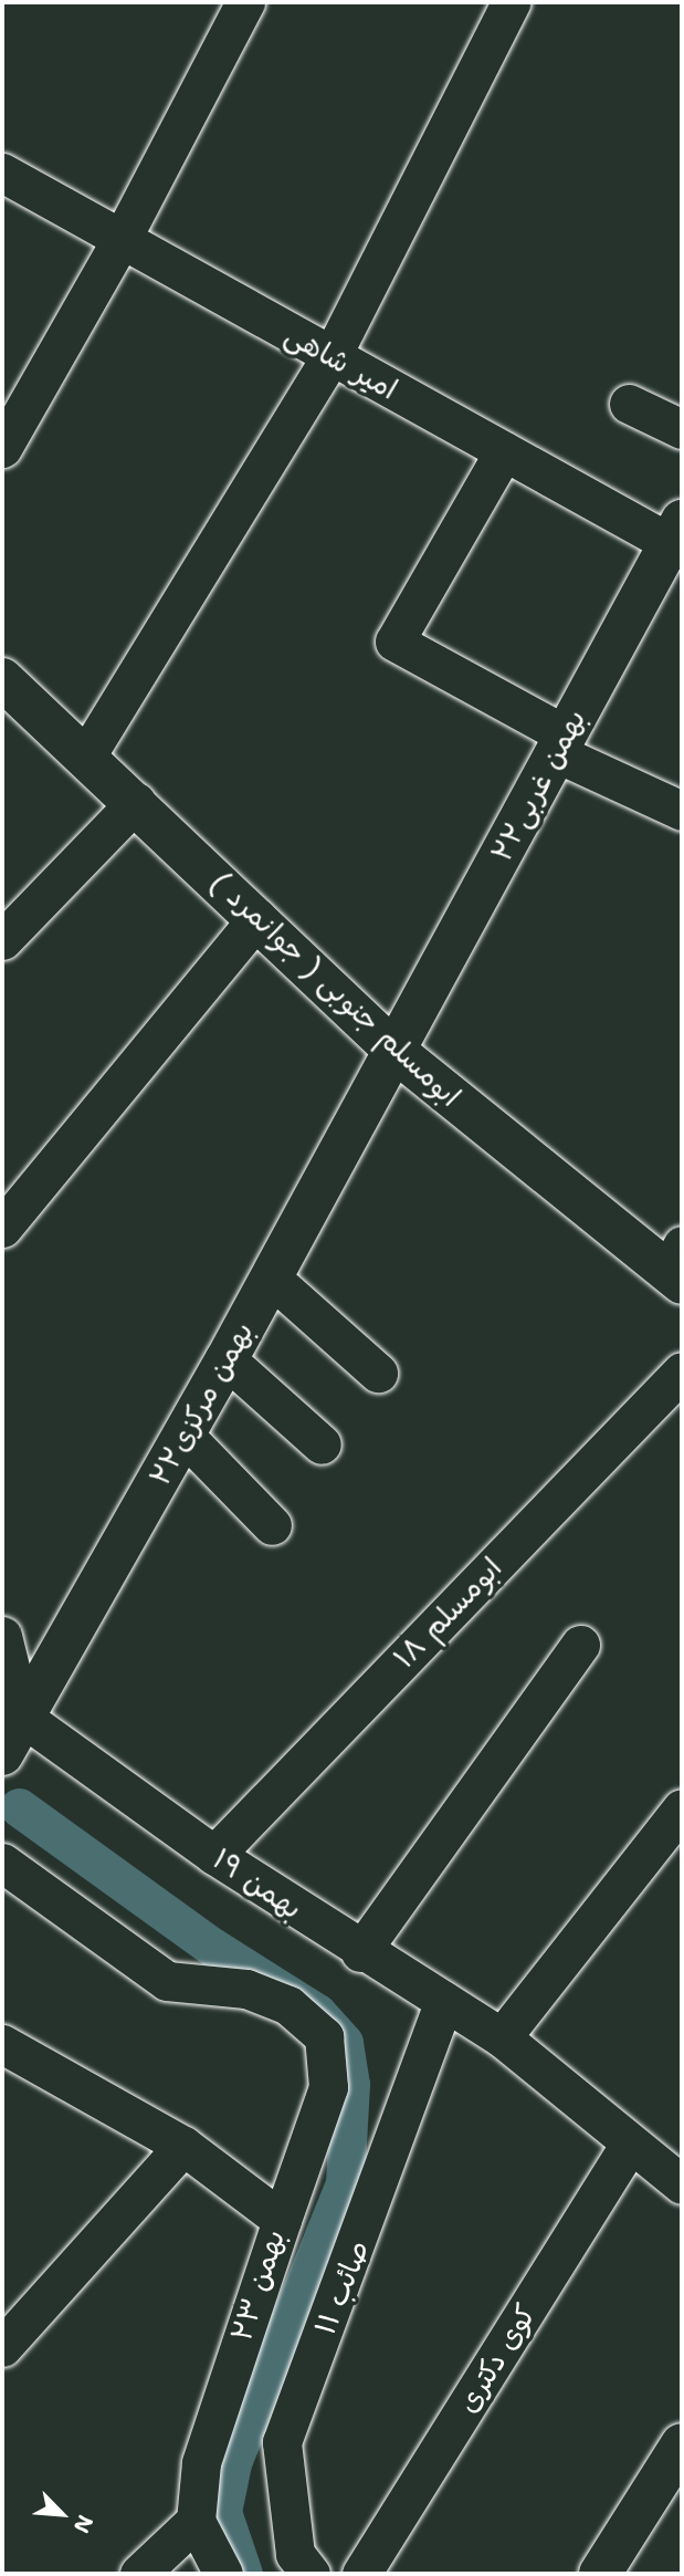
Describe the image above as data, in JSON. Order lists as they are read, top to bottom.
{
  "streets": {
    "street": [
      "امیر شاهی",
      "۲۲بهمن غربی",
      "ابومسلم جنوبی ( جوانمرد )",
      "۲۲بهمن مرکزی",
      "ابومسلم ۱۸",
      "بهمن ۱۹",
      "بهمن ۲۳",
      "صائب ۱۱",
      "کوی دکتری"
    ]
  },
  "crossings": [
    ["امیر شاهی", "۲۲بهمن غربی"],
    ["۲۲بهمن غربی", "ابومسلم جنوبی ( جوانمرد )"],
    ["۲۲بهمن غربی", "۲۲بهمن مرکزی"],
    ["ابومسلم جنوبی ( جوانمرد )", "۲۲بهمن مرکزی"],
    ["۲۲بهمن مرکزی", "بهمن ۱۹"],
    ["ابومسلم ۱۸", "بهمن ۱۹"],
    ["بهمن ۱۹", "صائب ۱۱"],
    ["بهمن ۱۹", "کوی دکتری"]
  ],
  "north": "bottom right"
}
